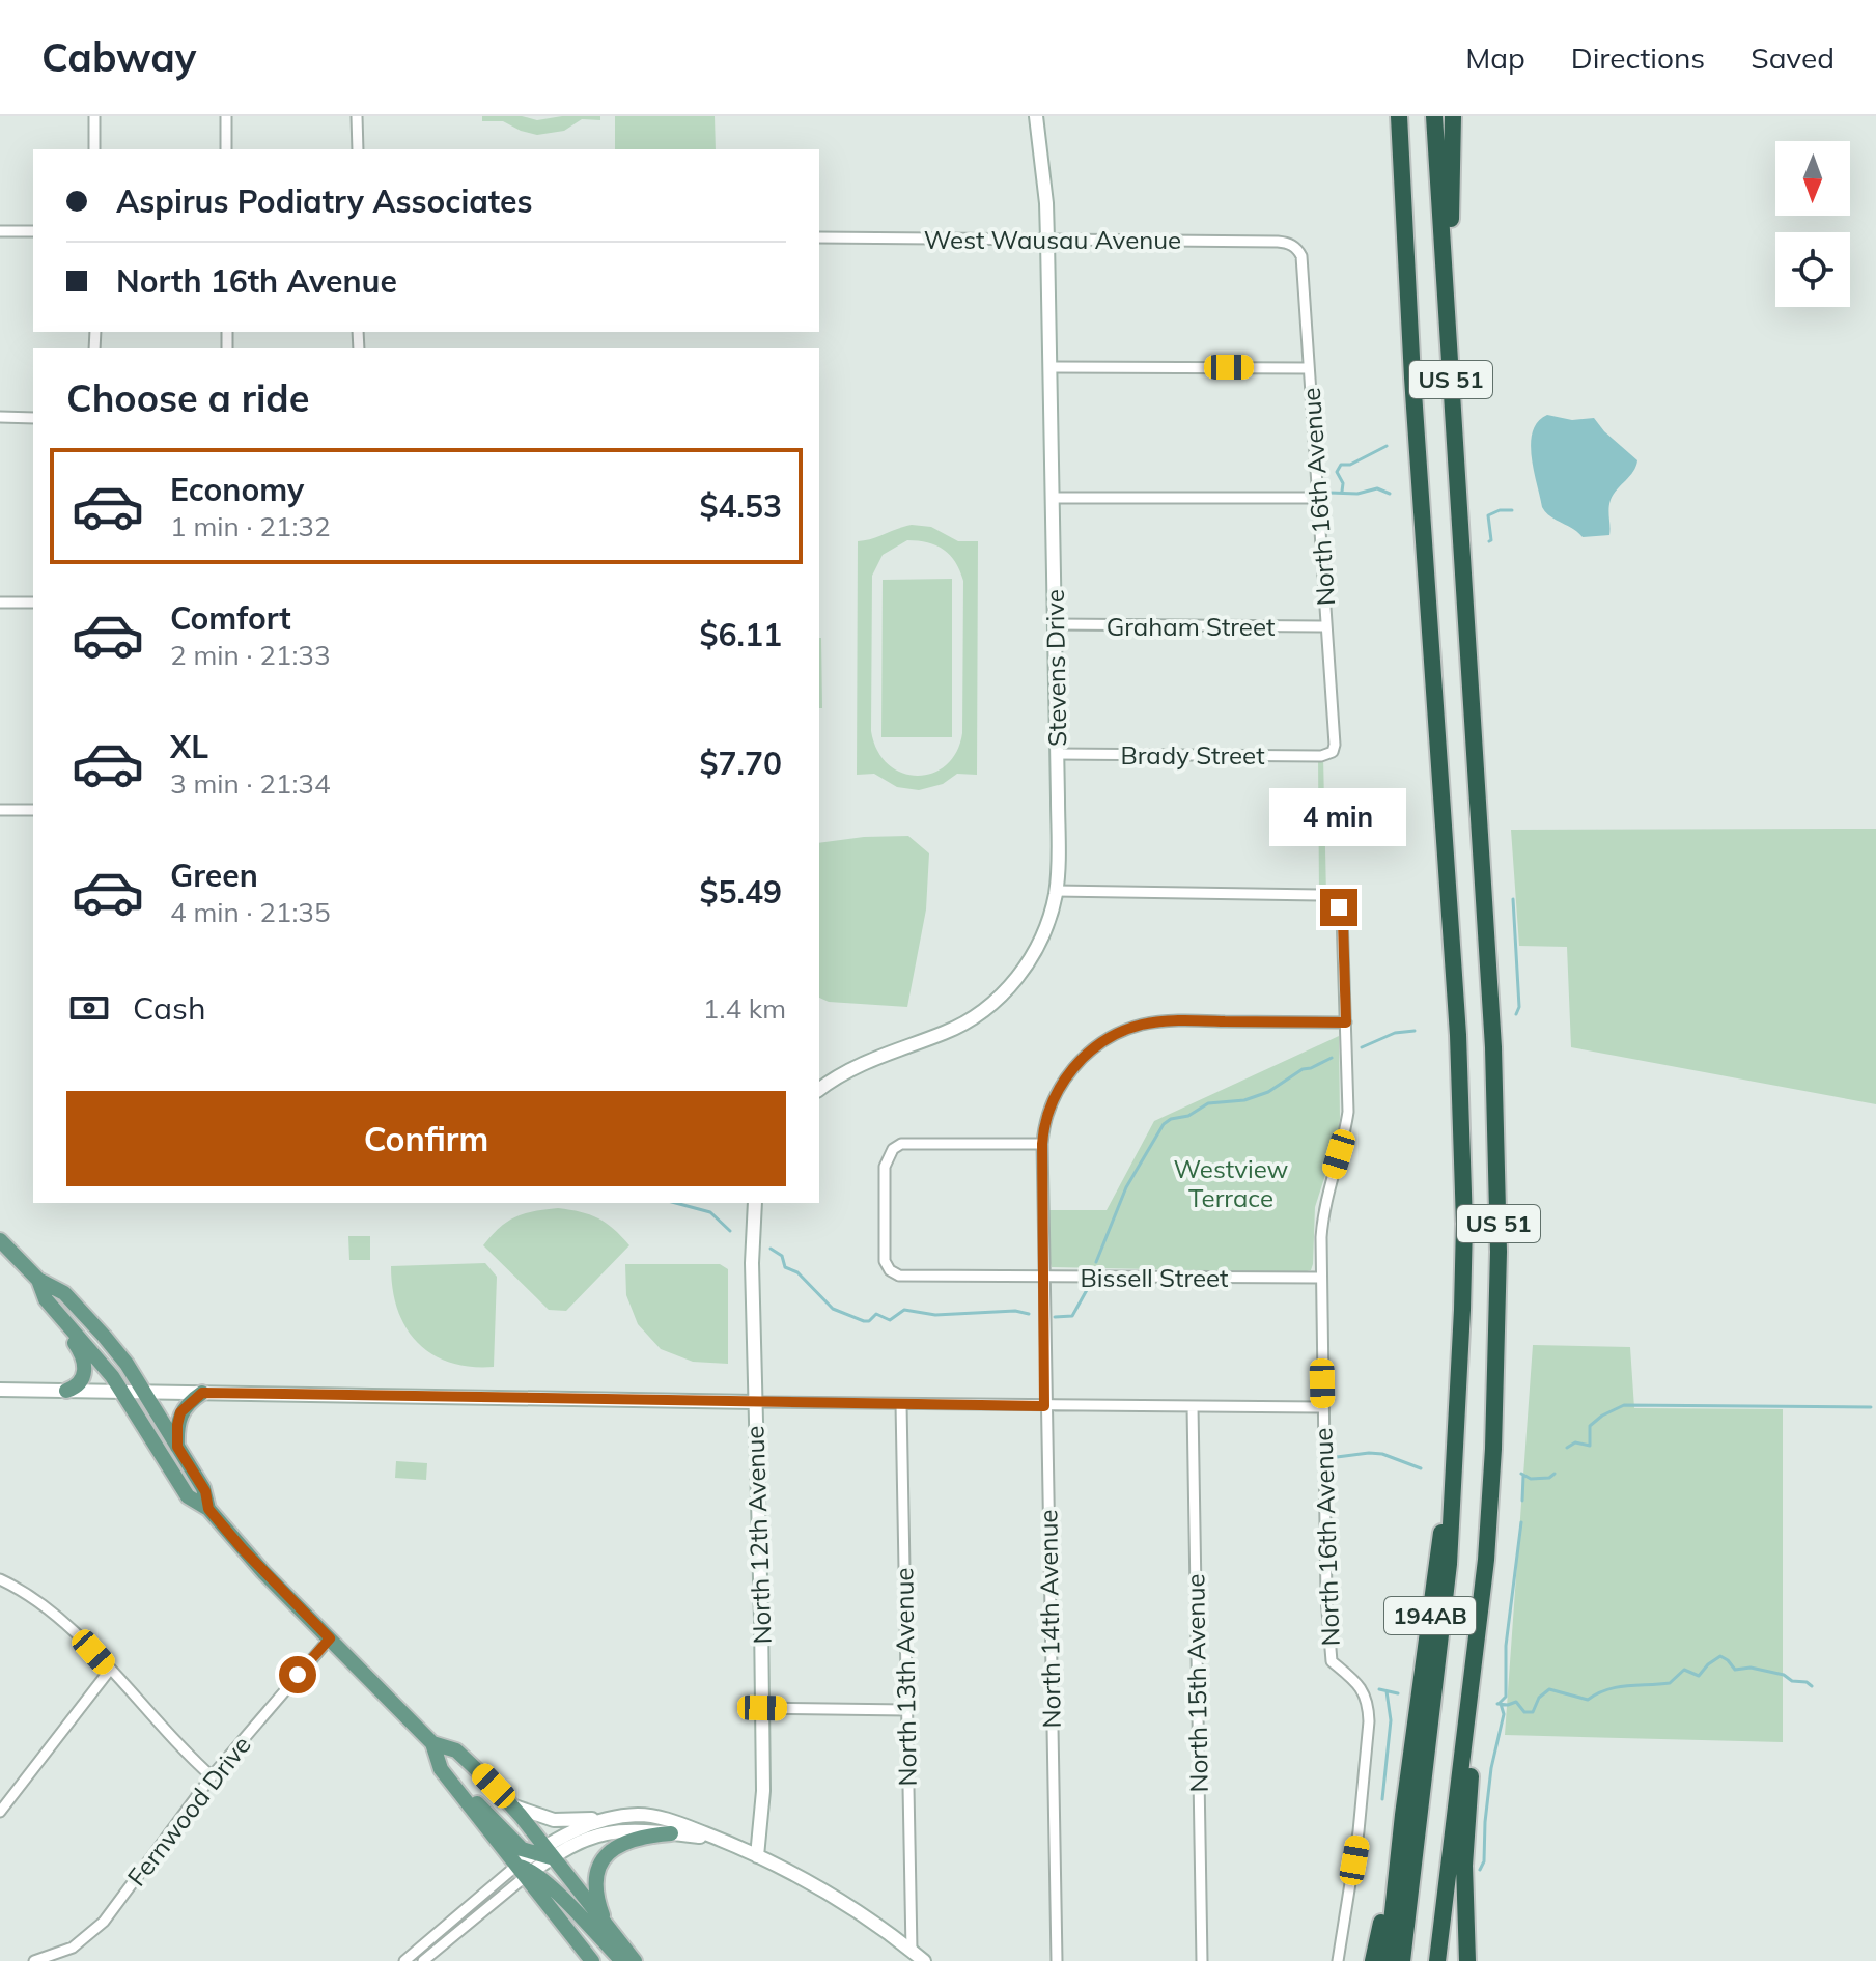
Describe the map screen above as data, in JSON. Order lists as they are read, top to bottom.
{
  "streets": {
    "highway": ["US 51", "194AB"],
    "street": [
      "West Wausau Avenue",
      "North 16th Avenue",
      "Graham Street",
      "Stevens Drive",
      "Brady Street",
      "Bissell Street",
      "North 12th Avenue",
      "North 14th Avenue",
      "North 13th Avenue",
      "North 15th Avenue",
      "Fernwood Drive"
    ]
  },
  "crossings": [
    ["West Wausau Avenue", "North 16th Avenue"],
    ["West Wausau Avenue", "Stevens Drive"],
    ["US 51", "194AB"],
    ["North 16th Avenue", "Graham Street"],
    ["North 16th Avenue", "Stevens Drive"],
    ["North 16th Avenue", "Brady Street"],
    ["North 16th Avenue", "Bissell Street"],
    ["North 16th Avenue", "North 14th Avenue"],
    ["Graham Street", "Stevens Drive"],
    ["Stevens Drive", "Brady Street"],
    ["Bissell Street", "North 14th Avenue"]
  ],
  "parks": ["Westview Terrace"],
  "north": "bottom",
  "page": {
    "header": "Cabway",
    "nav": ["Map", "Directions", "Saved"],
    "banner": ["Aspirus Podiatry Associates", "North 16th Avenue"],
    "heading": "Choose a ride",
    "list": [
      {
        "name": "Economy",
        "note": "1 min · 21:32",
        "value": "$4.53"
      },
      {
        "name": "Comfort",
        "note": "2 min · 21:33",
        "value": "$6.11"
      },
      {
        "name": "XL",
        "note": "3 min · 21:34",
        "value": "$7.70"
      },
      {
        "name": "Green",
        "note": "4 min · 21:35",
        "value": "$5.49"
      }
    ],
    "bubble": "4 min",
    "pay": ["Cash", "1.4 km"],
    "buttons": "Confirm"
  }
}
